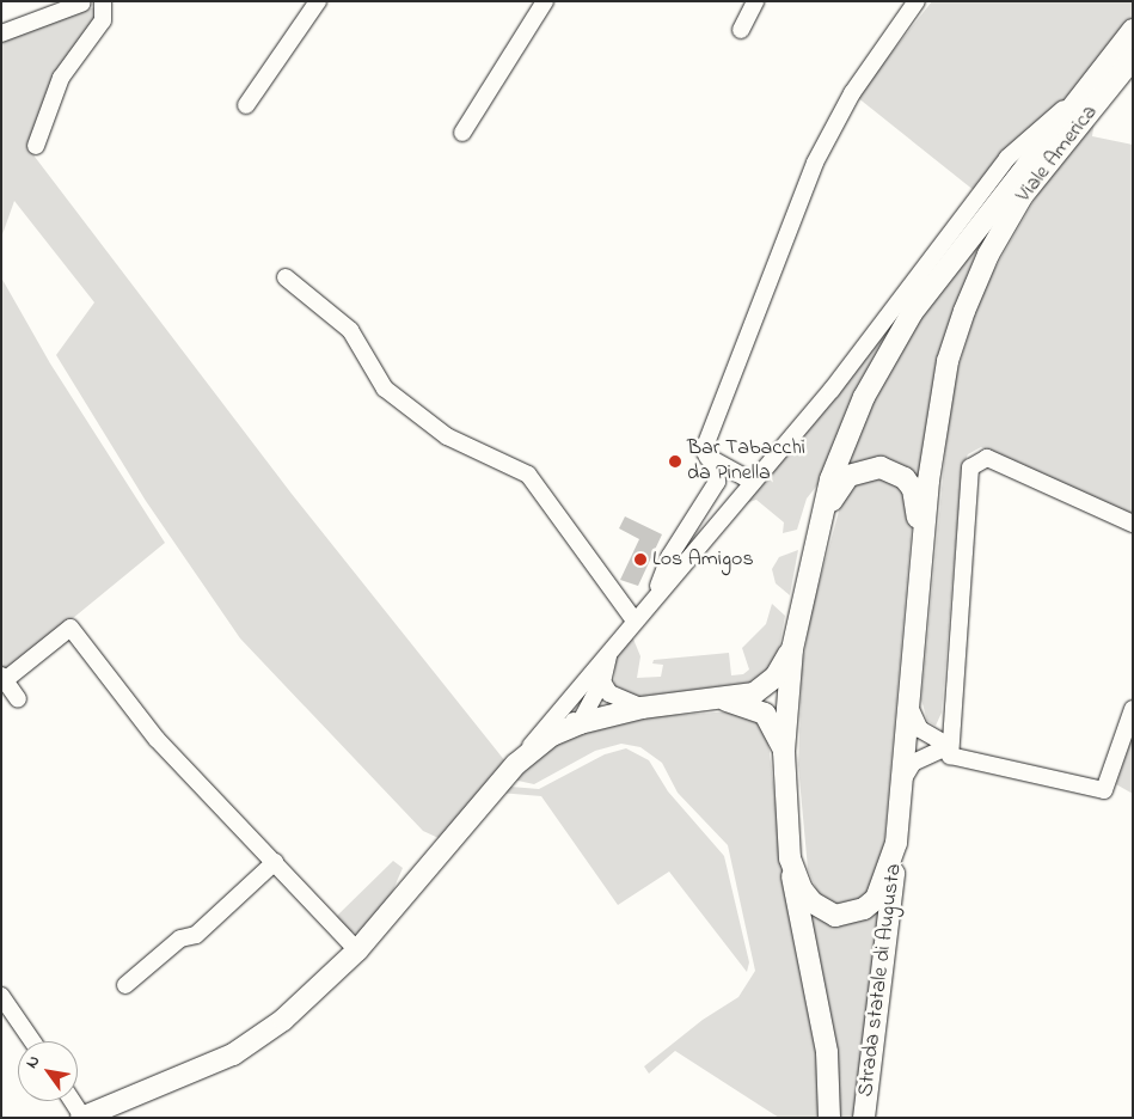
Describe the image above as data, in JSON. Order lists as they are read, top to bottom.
{
  "streets": {
    "main road": ["Viale America", "Strada statale di Augusta"]
  },
  "places": ["Bar Tabacchi da Pinella", "Los Amigos"],
  "north": "top left"
}
